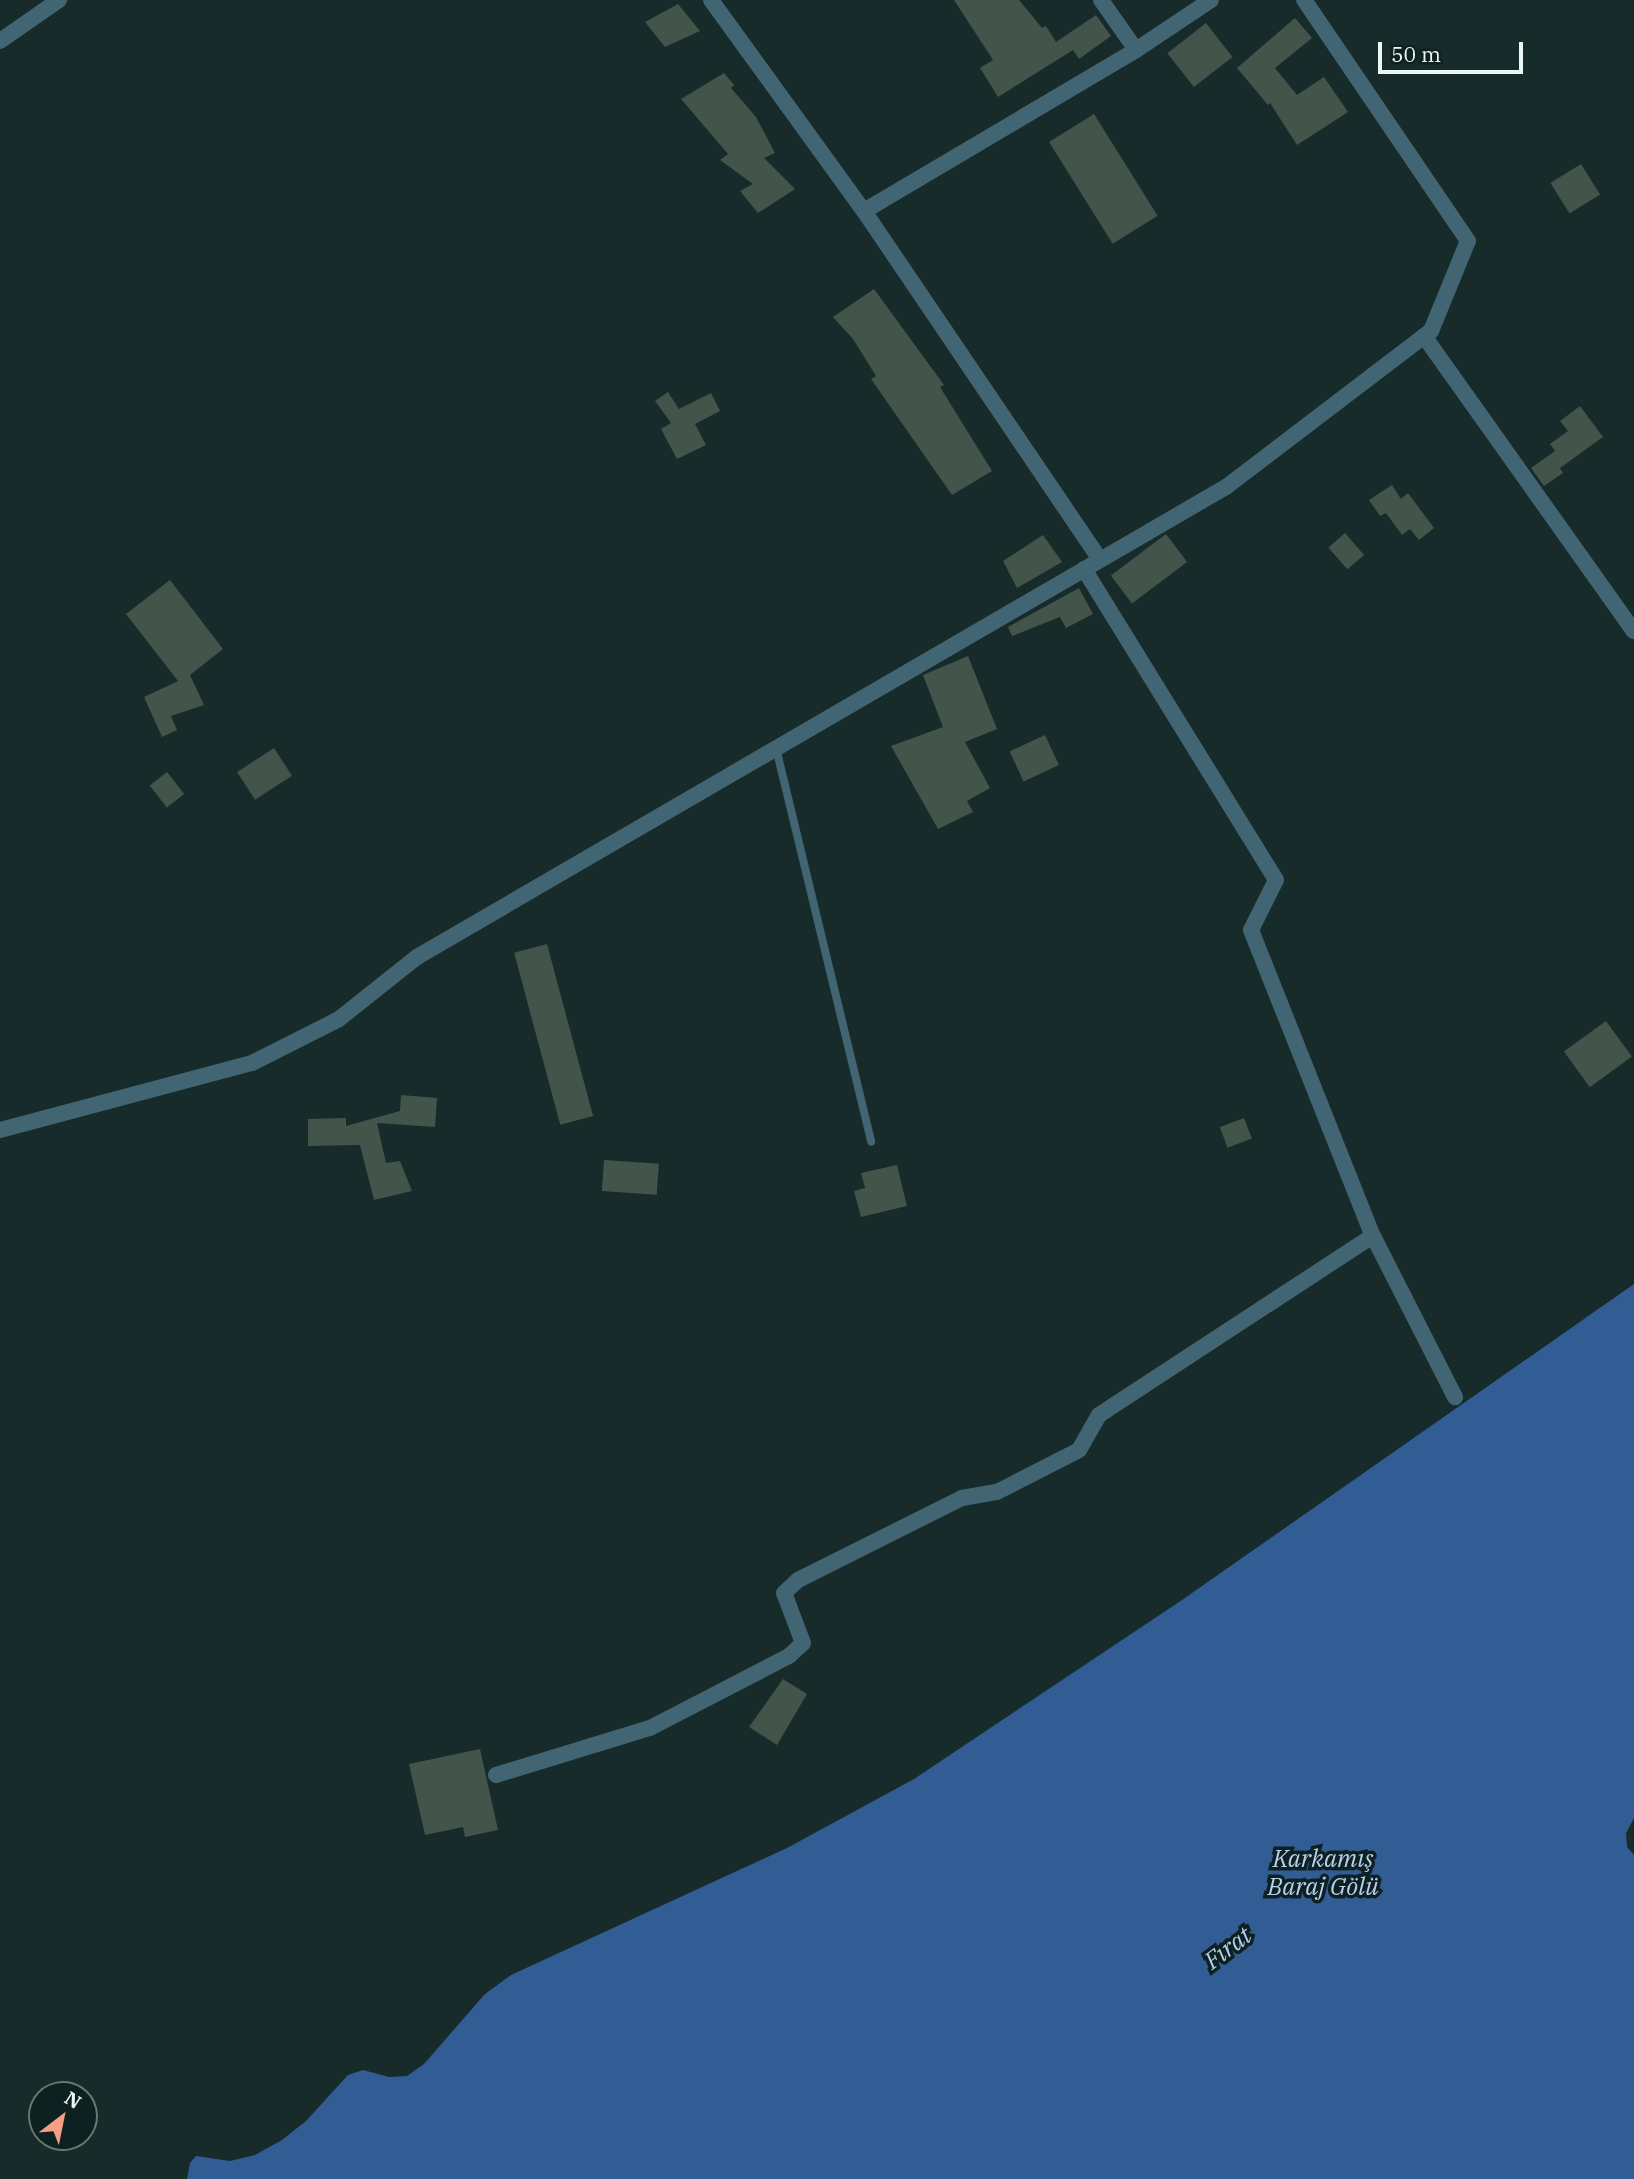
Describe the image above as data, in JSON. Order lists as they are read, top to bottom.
{
  "water": ["Karkamış Baraj Gölü", "Fırat"],
  "scale_bar": "50 m",
  "north": "top right"
}
